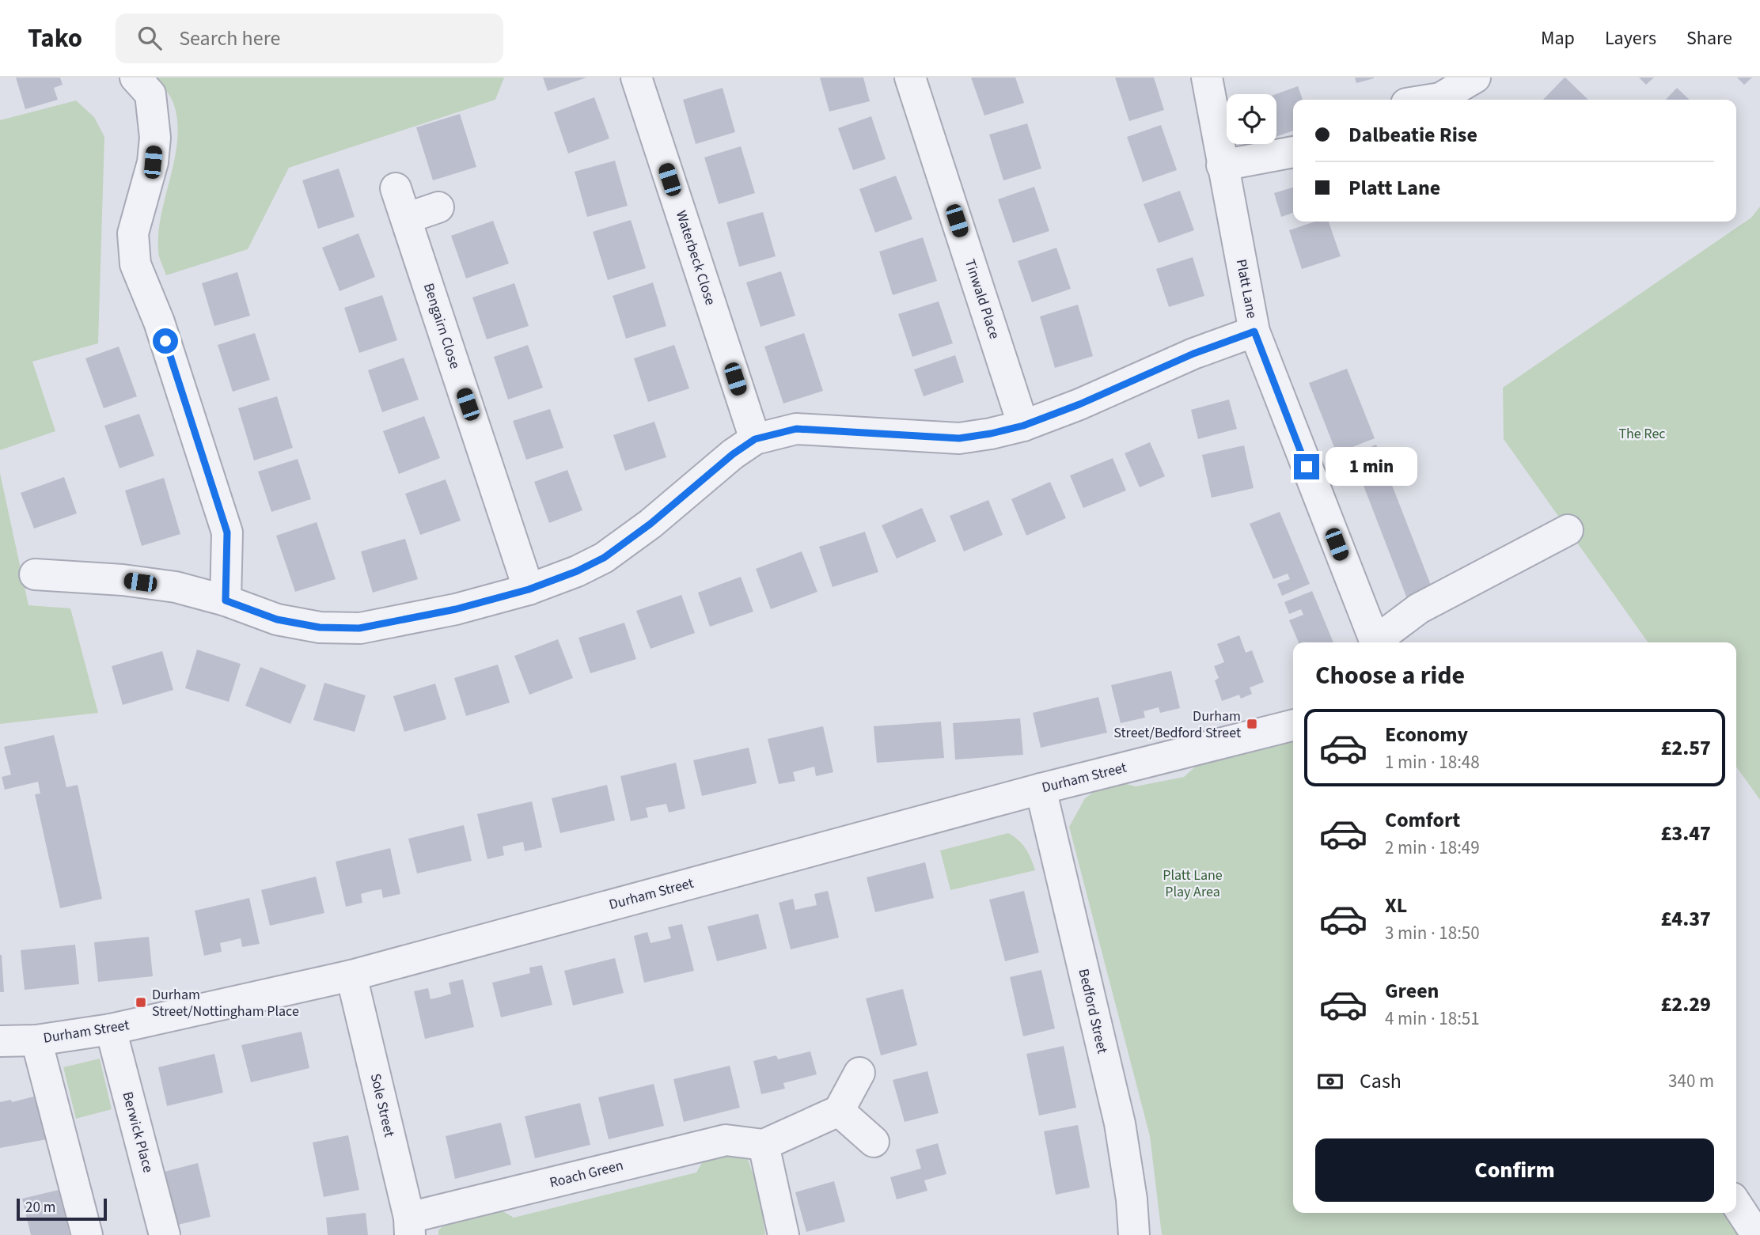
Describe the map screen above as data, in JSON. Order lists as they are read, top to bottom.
{
  "streets": {
    "street": [
      "Waterbeck Close",
      "Platt Lane",
      "Tinwald Place",
      "Bengairn Close",
      "Durham Street",
      "Bedford Street",
      "Sole Street",
      "Berwick Place",
      "Roach Green"
    ]
  },
  "crossings": [
    ["Durham Street", "Bedford Street"],
    ["Durham Street", "Sole Street"],
    ["Durham Street", "Berwick Place"],
    ["Sole Street", "Roach Green"]
  ],
  "parks": ["The Rec", "Platt Lane Play Area"],
  "places": {
    "transit": ["Durham Street/Bedford Street", "Durham Street/Nottingham Place"]
  },
  "scale_bar": "20 m",
  "page": {
    "header": "Tako",
    "search": "Search here",
    "nav": ["Map", "Layers", "Share"],
    "banner": ["Dalbeatie Rise", "Platt Lane"],
    "bubble": "1 min",
    "heading": "Choose a ride",
    "list": [
      {
        "name": "Economy",
        "note": "1 min · 18:48",
        "value": "£2.57"
      },
      {
        "name": "Comfort",
        "note": "2 min · 18:49",
        "value": "£3.47"
      },
      {
        "name": "XL",
        "note": "3 min · 18:50",
        "value": "£4.37"
      },
      {
        "name": "Green",
        "note": "4 min · 18:51",
        "value": "£2.29"
      }
    ],
    "pay": ["Cash", "340 m"],
    "buttons": "Confirm",
    "scale": "20 m"
  }
}
